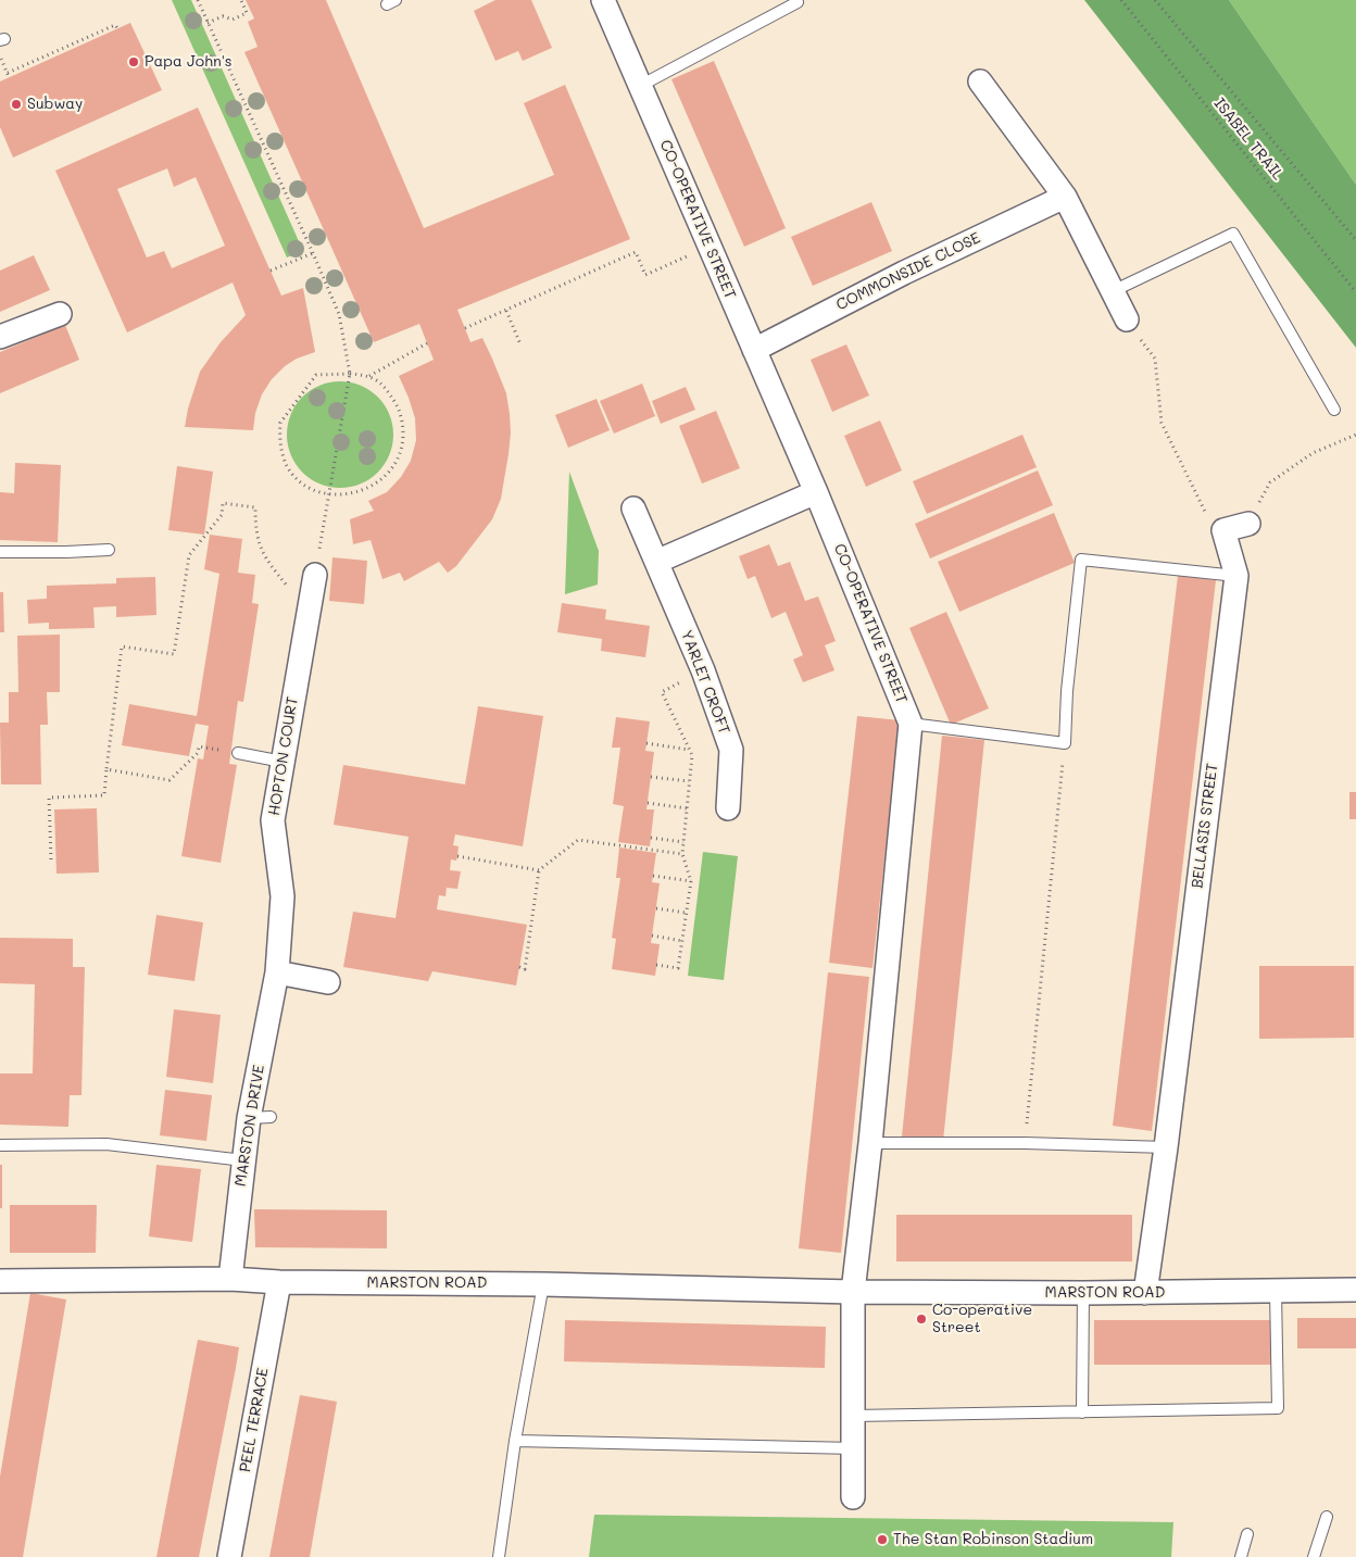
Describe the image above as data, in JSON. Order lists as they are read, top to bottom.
{
  "streets": {
    "street": [
      "CO-OPERATIVE STREET",
      "COMMONSIDE CLOSE",
      "YARLET CROFT",
      "HOPTON COURT",
      "BELLASIS STREET",
      "MARSTON DRIVE",
      "MARSTON ROAD",
      "PEEL TERRACE"
    ],
    "path": ["ISABEL TRAIL"]
  },
  "crossings": [
    ["CO-OPERATIVE STREET", "COMMONSIDE CLOSE"],
    ["CO-OPERATIVE STREET", "MARSTON ROAD"],
    ["HOPTON COURT", "MARSTON DRIVE"],
    ["BELLASIS STREET", "MARSTON ROAD"],
    ["MARSTON DRIVE", "MARSTON ROAD"],
    ["MARSTON ROAD", "PEEL TERRACE"]
  ],
  "places": [
    "Papa John's",
    "Subway",
    "Co-operative Street",
    "The Stan Robinson Stadium"
  ]
}
